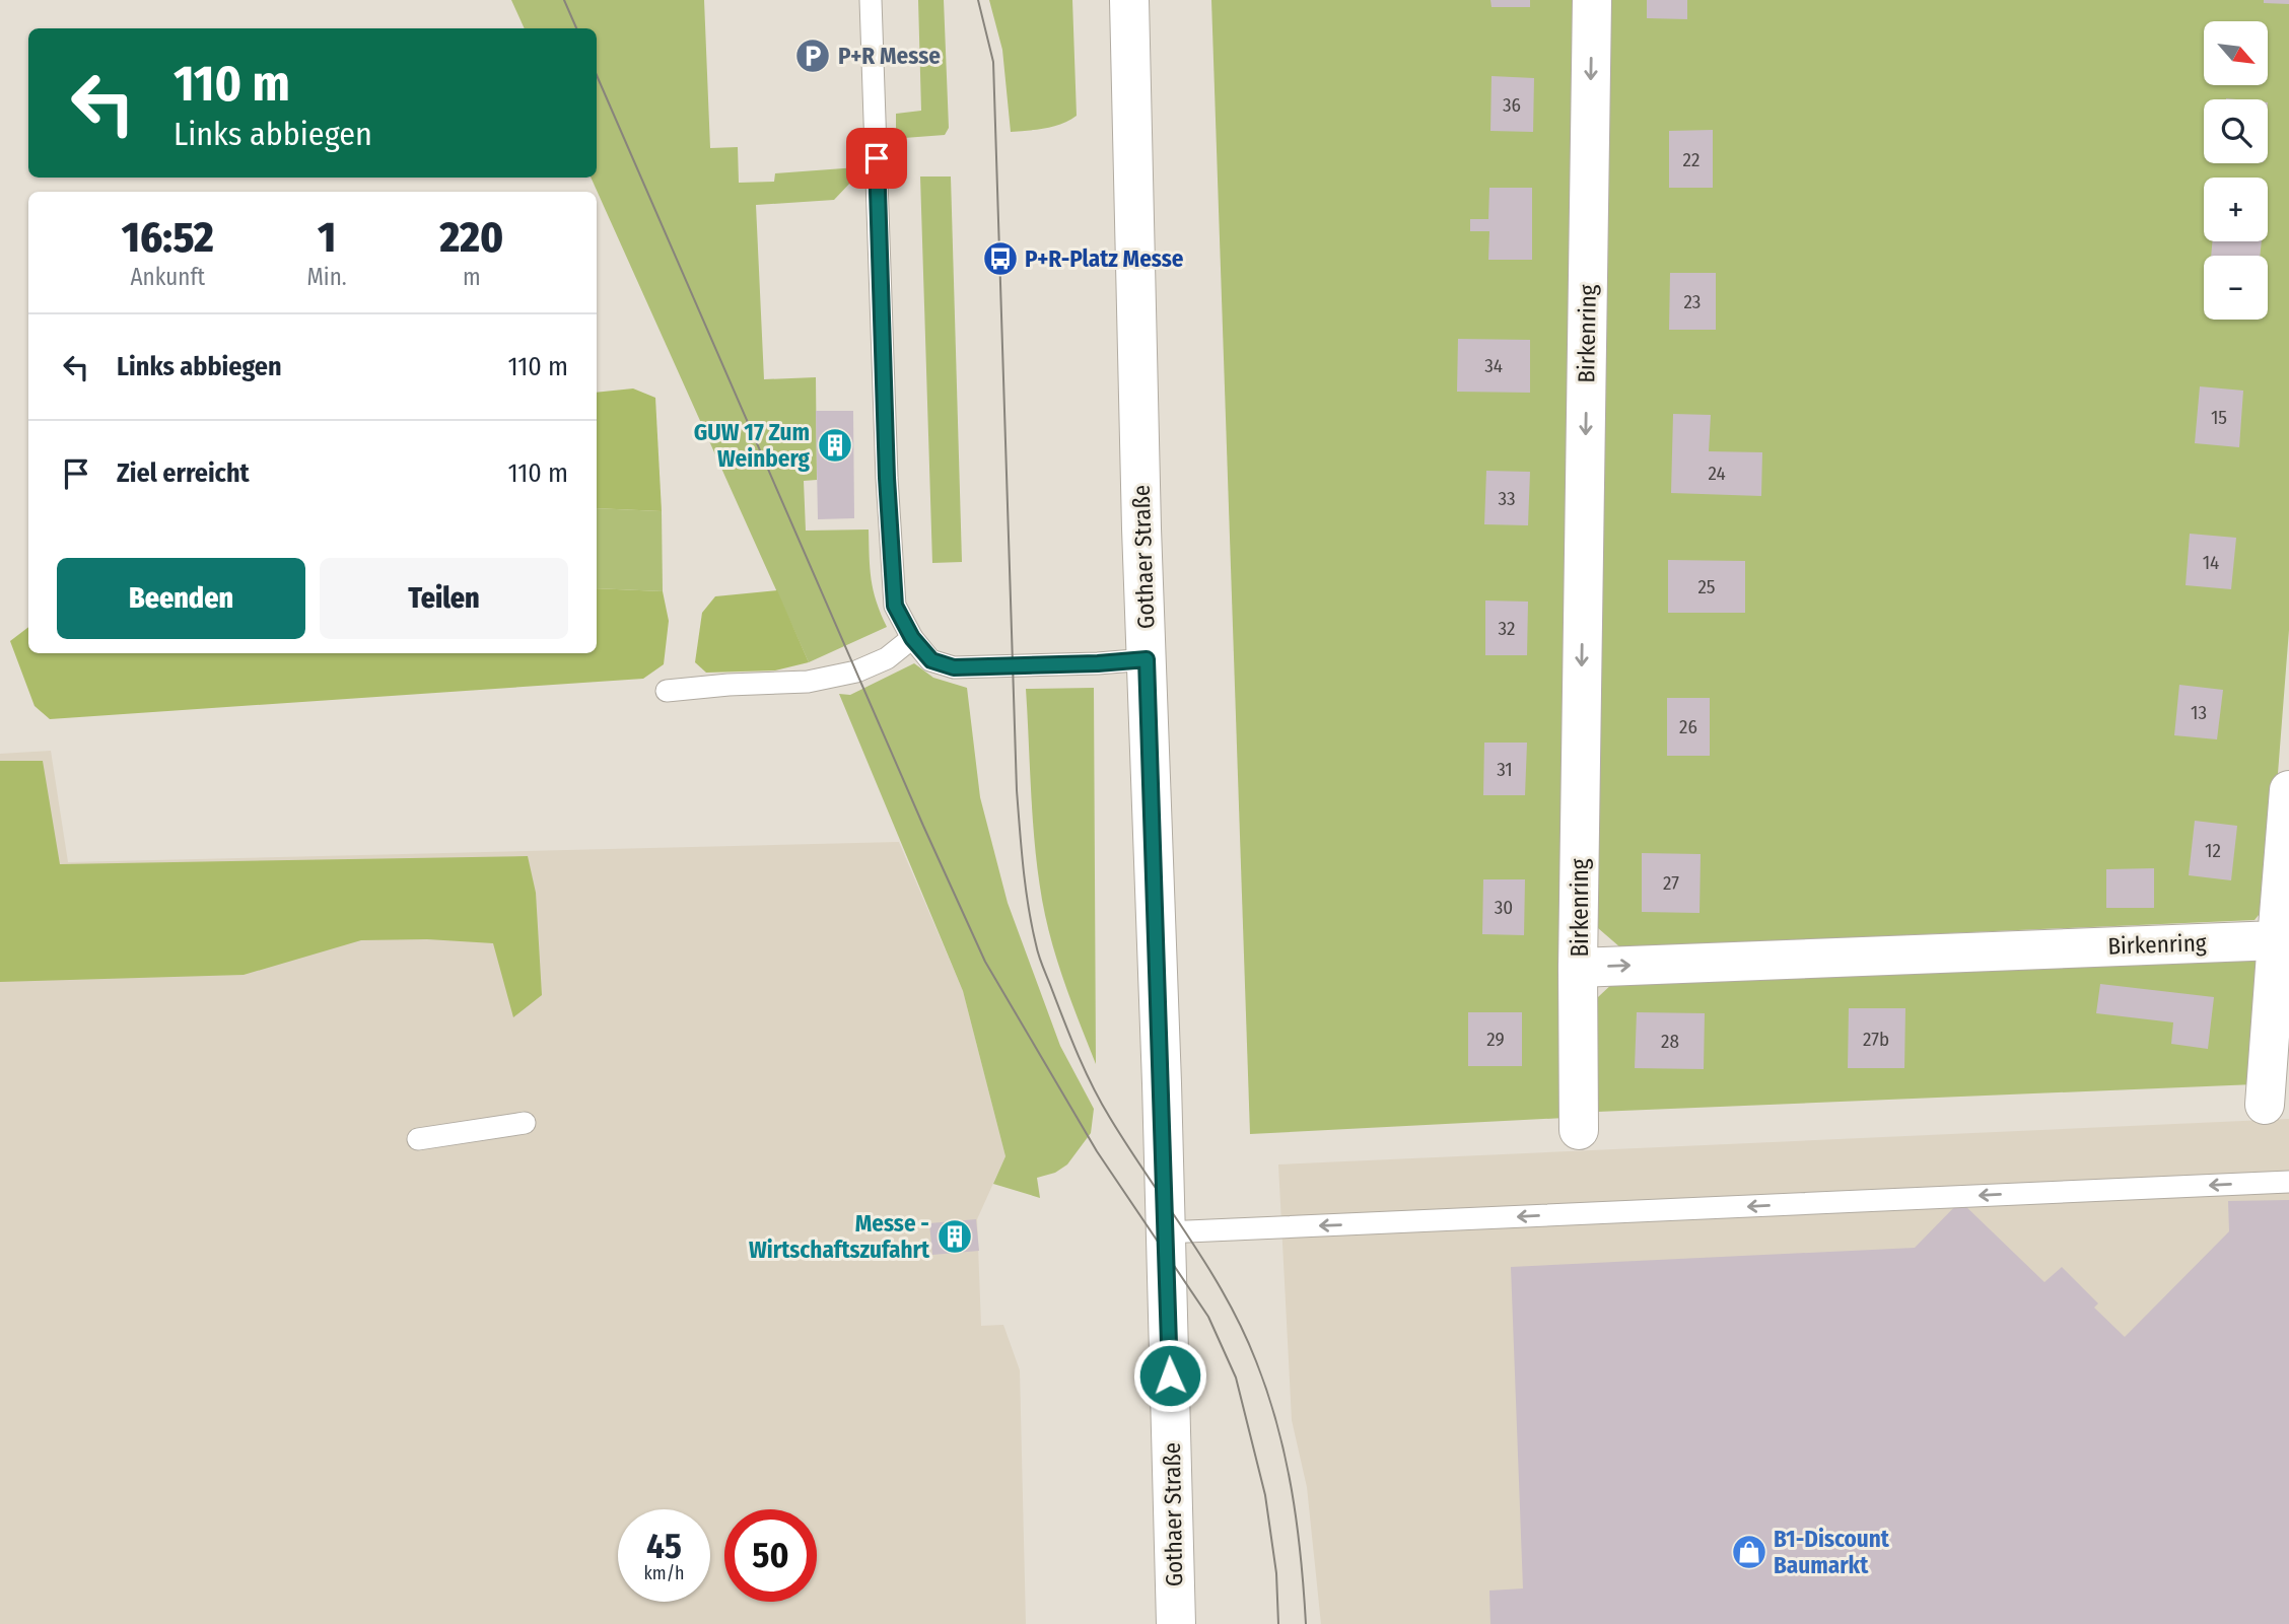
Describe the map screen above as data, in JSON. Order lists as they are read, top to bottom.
{
  "streets": {
    "street": ["Birkenring", "Gothaer Straße"]
  },
  "places": {
    "parking": ["P+R Messe"],
    "bus stop": ["P+R-Platz Messe"],
    "building": ["GUW 17 Zum Weinberg", "Messe - Wirtschaftszufahrt"],
    "shop": ["B1-Discount Baumarkt"]
  },
  "house_numbers": [
    "36",
    "22",
    "23",
    "34",
    "15",
    "24",
    "33",
    "14",
    "25",
    "32",
    "13",
    "26",
    "31",
    "12",
    "27",
    "30",
    "29",
    "27b",
    "28"
  ],
  "north": "bottom right",
  "page": {
    "map_buttons": ["+", "−"],
    "turn": ["110 m", "Links abbiegen"],
    "eta": [
      "16:52",
      "Ankunft",
      "1",
      "Min.",
      "220",
      "m"
    ],
    "list": [
      {
        "name": "Links abbiegen",
        "value": "110 m"
      },
      {
        "name": "Ziel erreicht",
        "value": "110 m"
      }
    ],
    "buttons": ["Beenden", "Teilen"],
    "speed": "45 km/h",
    "limit": "50"
  }
}
